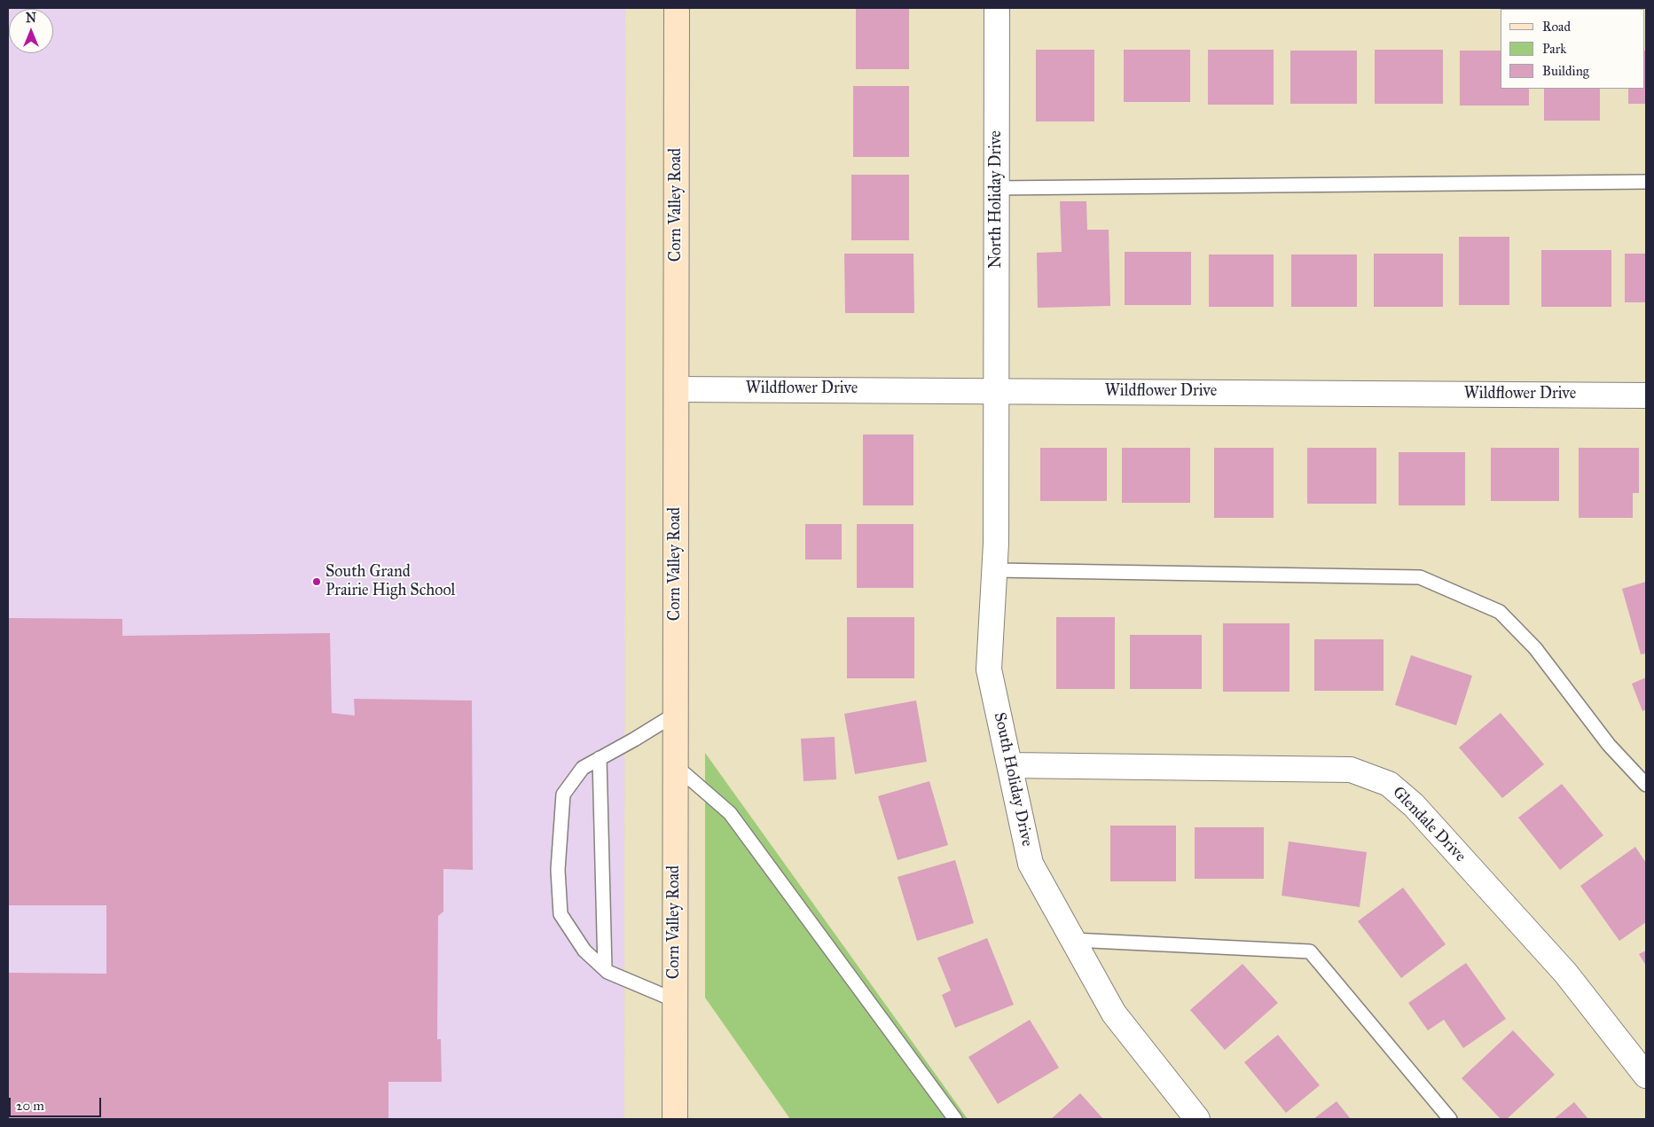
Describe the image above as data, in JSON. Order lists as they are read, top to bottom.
{
  "streets": {
    "main road": ["Corn Valley Road"],
    "street": [
      "North Holiday Drive",
      "Wildflower Drive",
      "South Holiday Drive",
      "Glendale Drive"
    ]
  },
  "crossings": [
    ["North Holiday Drive", "Wildflower Drive"],
    ["North Holiday Drive", "South Holiday Drive"],
    ["Corn Valley Road", "Wildflower Drive"],
    ["Wildflower Drive", "South Holiday Drive"],
    ["South Holiday Drive", "Glendale Drive"]
  ],
  "places": ["South Grand Prairie High School"],
  "legend": ["Road", "Park", "Building"],
  "scale_bar": "20 m",
  "north": "top"
}
